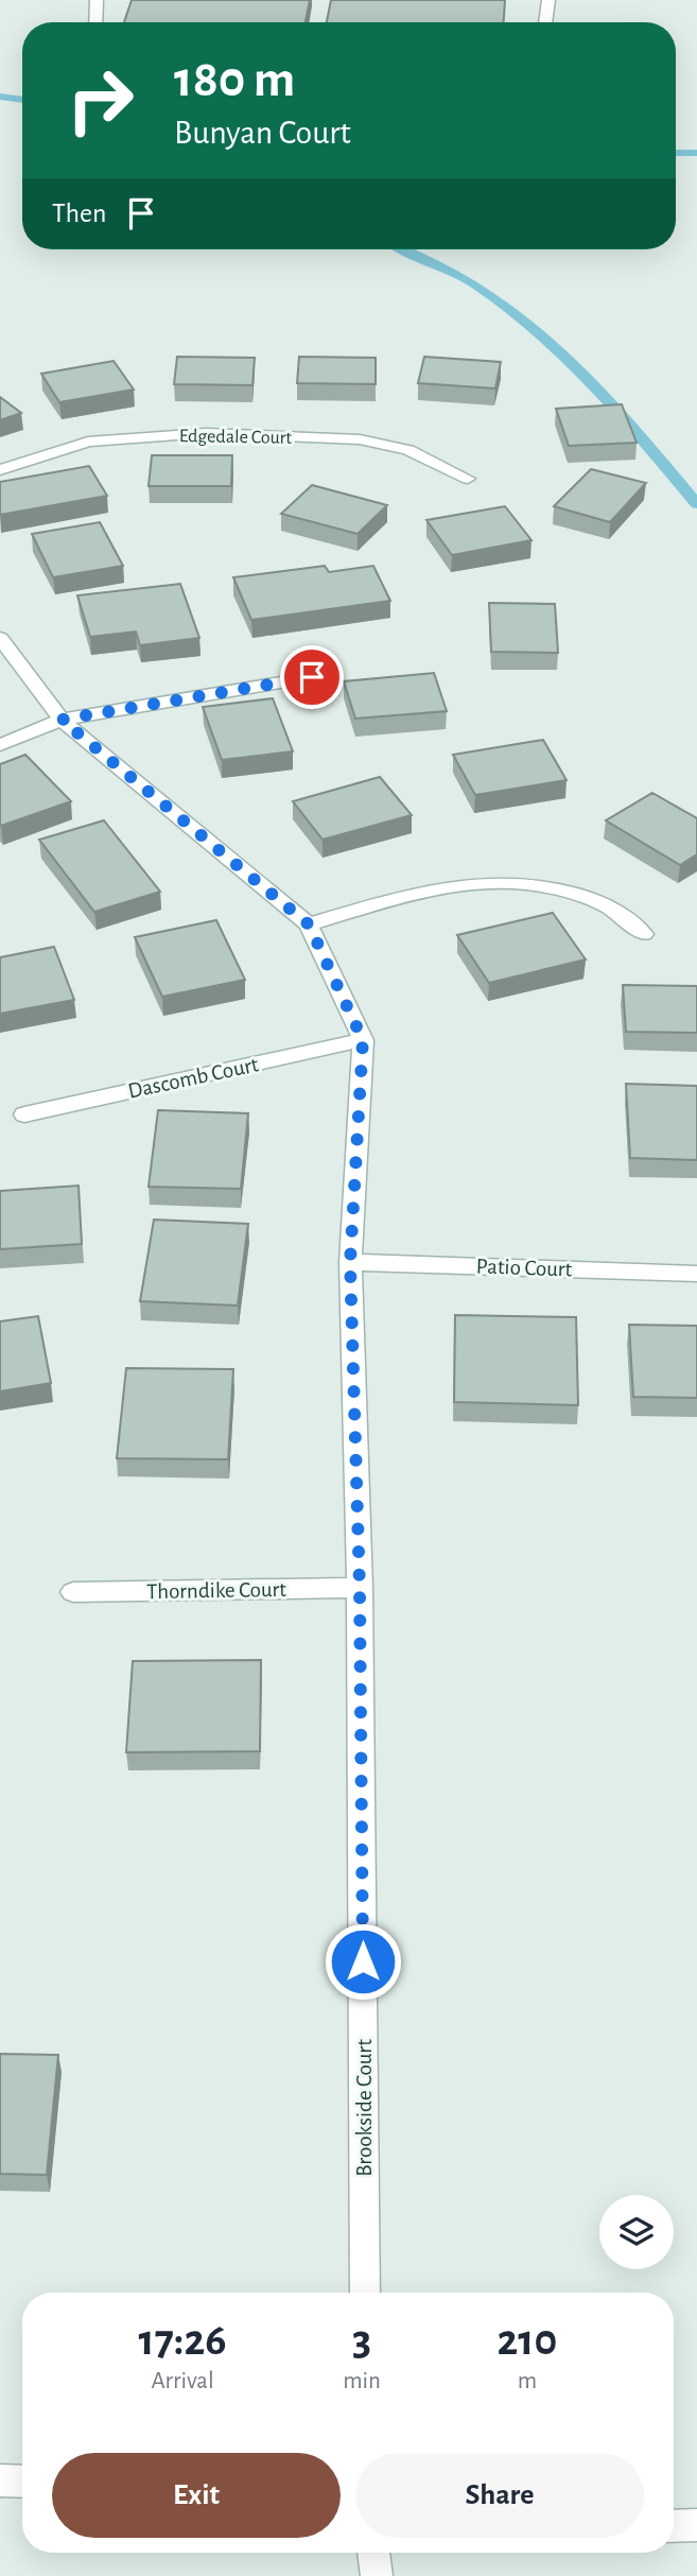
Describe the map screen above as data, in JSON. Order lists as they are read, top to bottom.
{
  "streets": {
    "street": [
      "Edgedale Court",
      "Dascomb Court",
      "Patio Court",
      "Thorndike Court",
      "Brookside Court"
    ]
  },
  "crossings": [
    ["Dascomb Court", "Brookside Court"],
    ["Patio Court", "Brookside Court"],
    ["Thorndike Court", "Brookside Court"]
  ],
  "page": {
    "turn": ["180 m", "Bunyan Court"],
    "then": "Then",
    "eta": [
      "17:26",
      "Arrival",
      "3",
      "min",
      "210",
      "m"
    ],
    "buttons": ["Exit", "Share"]
  }
}
